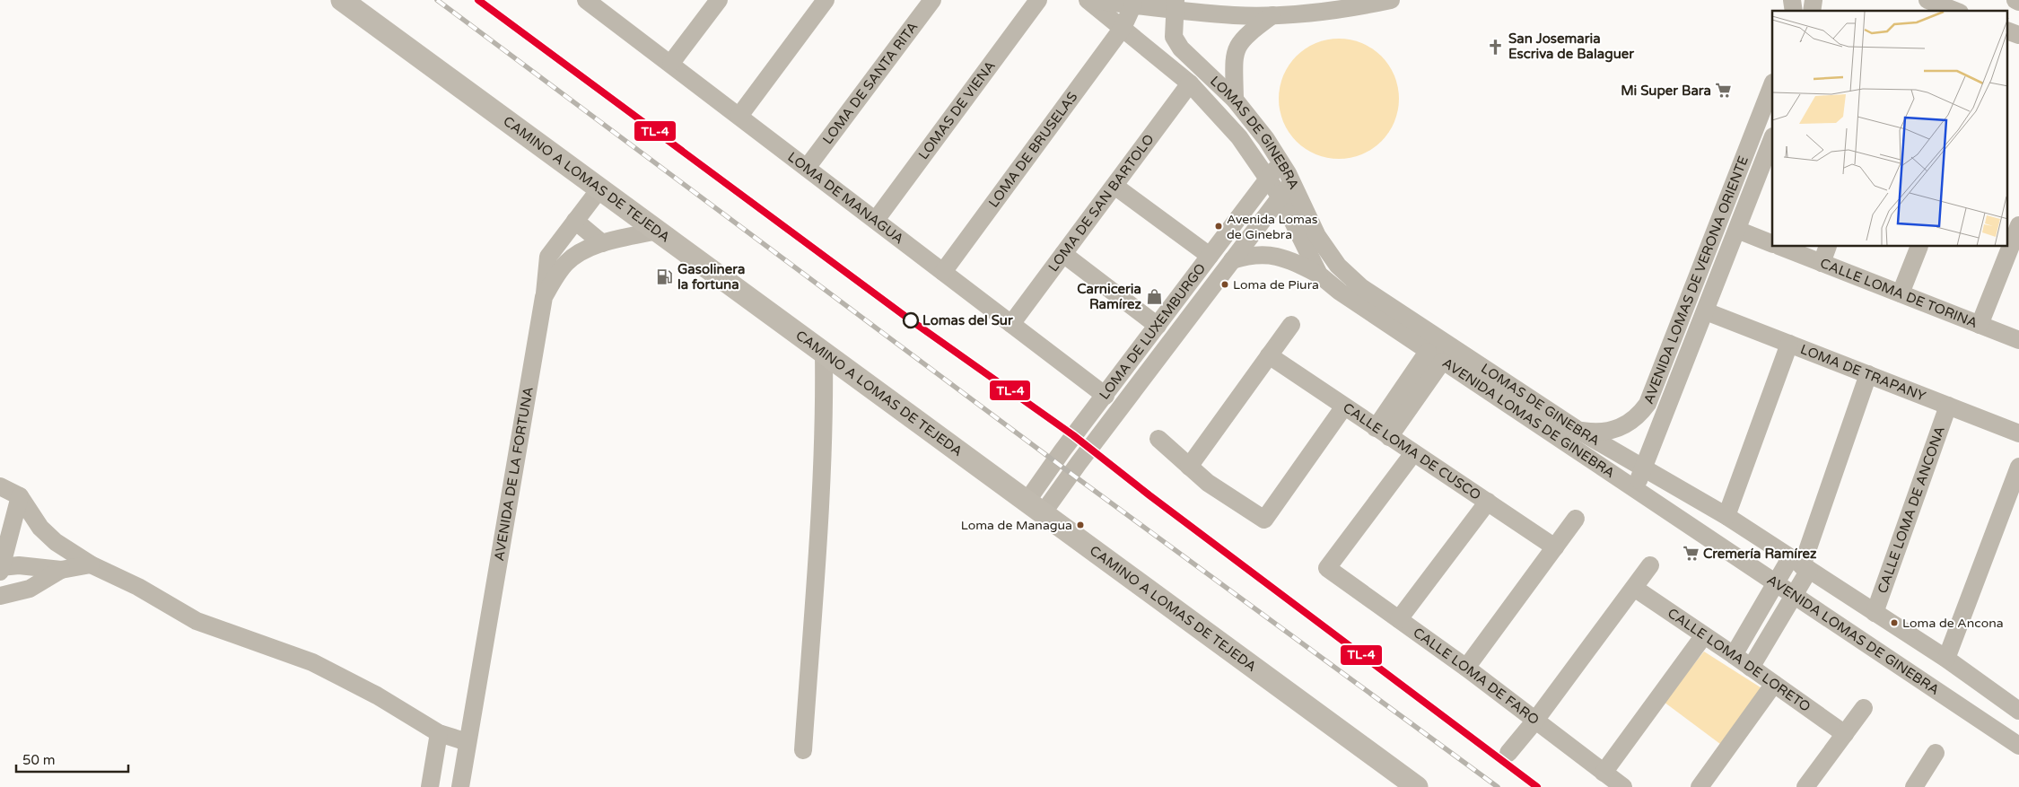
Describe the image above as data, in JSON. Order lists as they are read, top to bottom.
{
  "streets": {
    "main road": ["CAMINO A LOMAS DE TEJEDA"],
    "street": [
      "LOMA DE SANTA RITA",
      "LOMAS DE VIENA",
      "LOMAS DE GINEBRA",
      "LOMA DE BRUSELAS",
      "LOMA DE MANAGUA",
      "LOMA DE SAN BARTOLO",
      "AVENIDA LOMAS DE VERONA ORIENTE",
      "CALLE LOMA DE TORINA",
      "LOMA DE LUXEMBURGO",
      "LOMA DE TRAPANY",
      "AVENIDA LOMAS DE GINEBRA",
      "CALLE LOMA DE CUSCO",
      "AVENIDA DE LA FORTUNA",
      "CALLE LOMA DE ANCONA",
      "CALLE LOMA DE LORETO",
      "CALLE LOMA DE FARO"
    ]
  },
  "crossings": [
    ["LOMA DE SANTA RITA", "LOMA DE MANAGUA"],
    ["LOMAS DE VIENA", "LOMA DE MANAGUA"],
    ["LOMAS DE GINEBRA", "AVENIDA LOMAS DE VERONA ORIENTE"],
    ["LOMAS DE GINEBRA", "LOMA DE LUXEMBURGO"],
    ["LOMAS DE GINEBRA", "CALLE LOMA DE ANCONA"],
    ["LOMA DE BRUSELAS", "LOMA DE MANAGUA"],
    ["LOMA DE BRUSELAS", "AVENIDA LOMAS DE GINEBRA"],
    ["CAMINO A LOMAS DE TEJEDA", "LOMA DE LUXEMBURGO"],
    ["CAMINO A LOMAS DE TEJEDA", "AVENIDA DE LA FORTUNA"],
    ["LOMA DE MANAGUA", "LOMA DE SAN BARTOLO"],
    ["LOMA DE MANAGUA", "LOMA DE LUXEMBURGO"],
    ["LOMA DE SAN BARTOLO", "AVENIDA LOMAS DE GINEBRA"],
    ["AVENIDA LOMAS DE VERONA ORIENTE", "LOMA DE TRAPANY"],
    ["AVENIDA LOMAS DE VERONA ORIENTE", "AVENIDA LOMAS DE GINEBRA"],
    ["LOMA DE LUXEMBURGO", "AVENIDA LOMAS DE GINEBRA"],
    ["LOMA DE TRAPANY", "CALLE LOMA DE ANCONA"],
    ["CALLE LOMA DE CUSCO", "CALLE LOMA DE FARO"]
  ],
  "places": {
    "church": ["San Josemaria Escriva de Balaguer"],
    "supermarket": ["Mi Super Bara", "Cremería Ramírez"],
    "other": [
      "Avenida Lomas de Ginebra",
      "Loma de Piura",
      "Lomas del Sur",
      "Loma de Managua",
      "Loma de Ancona"
    ],
    "fuel station": ["Gasolinera la fortuna"],
    "shop": ["Carniceria Ramírez"]
  },
  "lines": ["transit line TL-4"],
  "scale_bar": "50 m"
}
